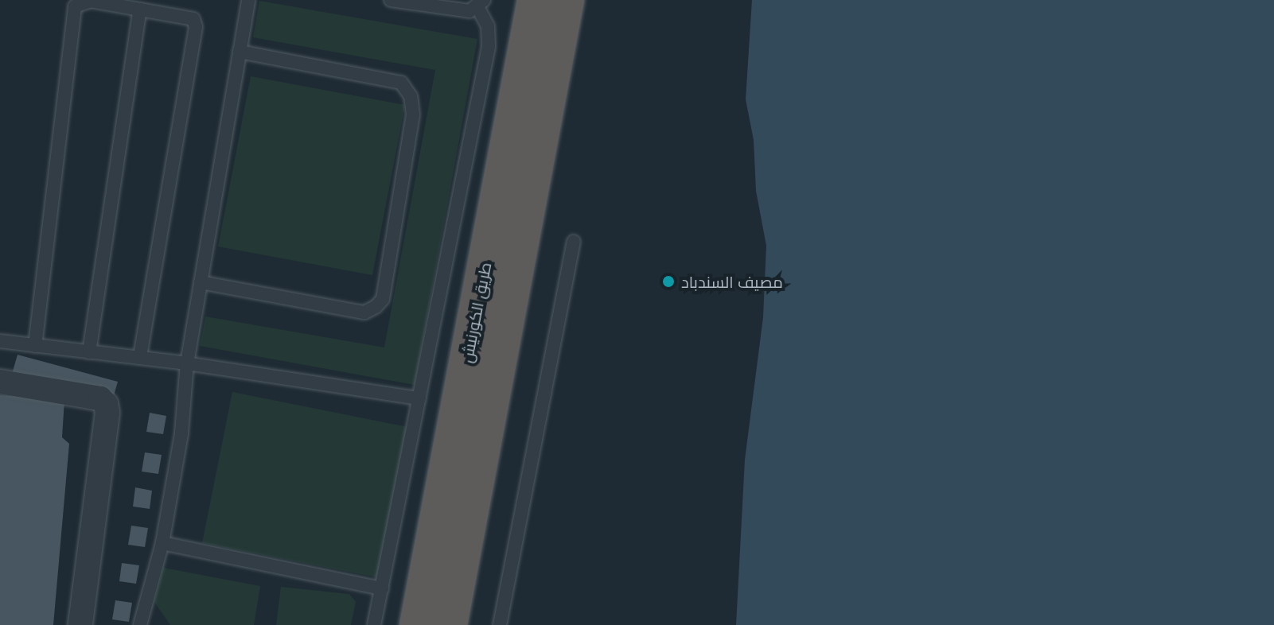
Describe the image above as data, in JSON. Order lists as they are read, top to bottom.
{
  "streets": {
    "highway": ["طريق الكورنيش"]
  },
  "places": ["مصيف السندباد"]
}
